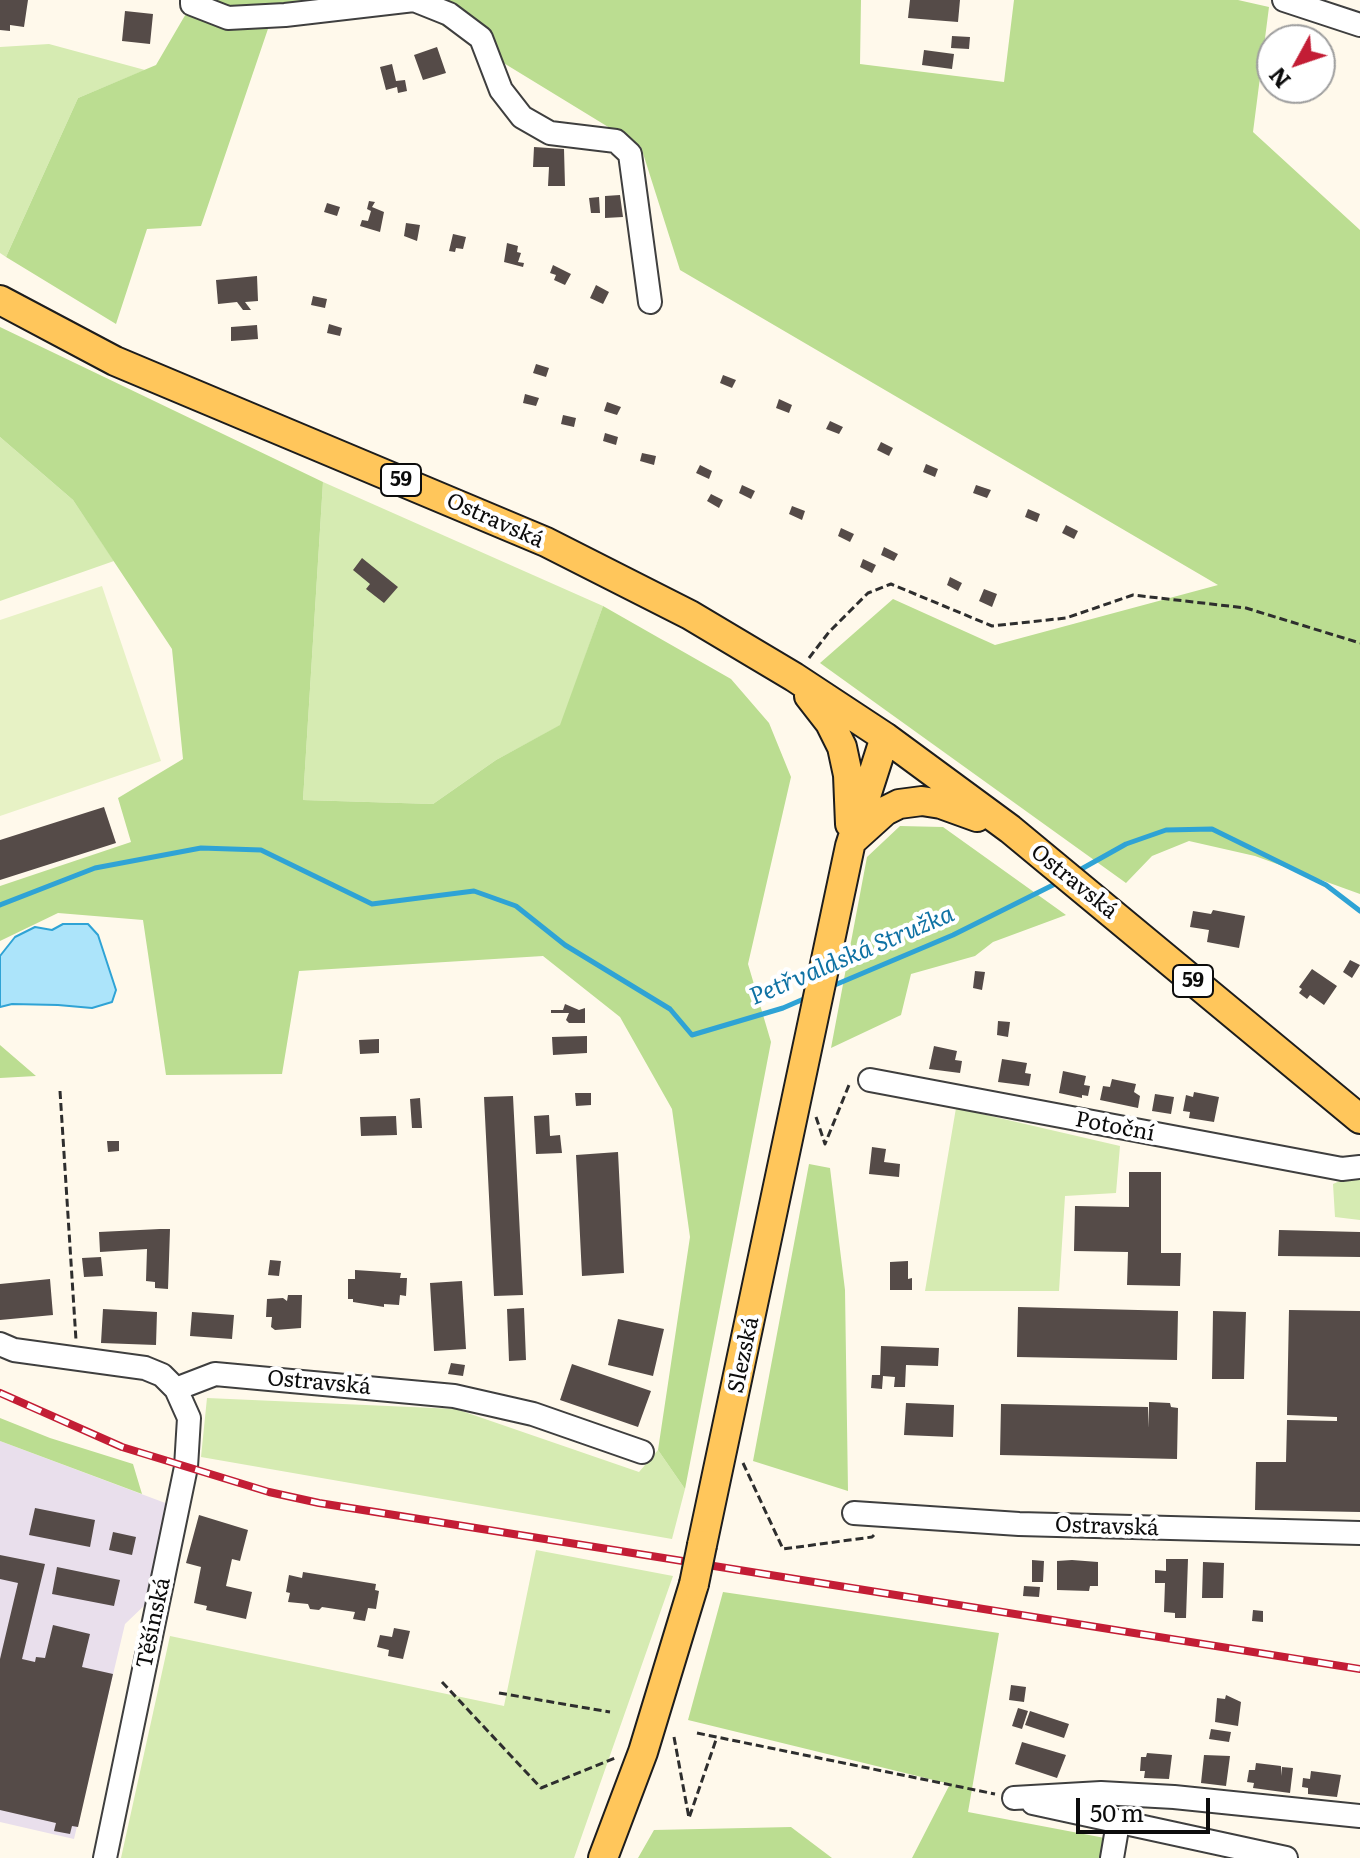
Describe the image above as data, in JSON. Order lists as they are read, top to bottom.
{
  "streets": {
    "main road": ["59", "Ostravská", "Slezská"],
    "street": ["Potoční", "Těšínská"]
  },
  "crossings": [
    ["59", "Ostravská"],
    ["59", "Slezská"],
    ["Ostravská", "Slezská"],
    ["Ostravská", "Těšínská"]
  ],
  "water": ["Petřvaldská Stružka"],
  "scale_bar": "50 m",
  "north": "bottom left"
}
